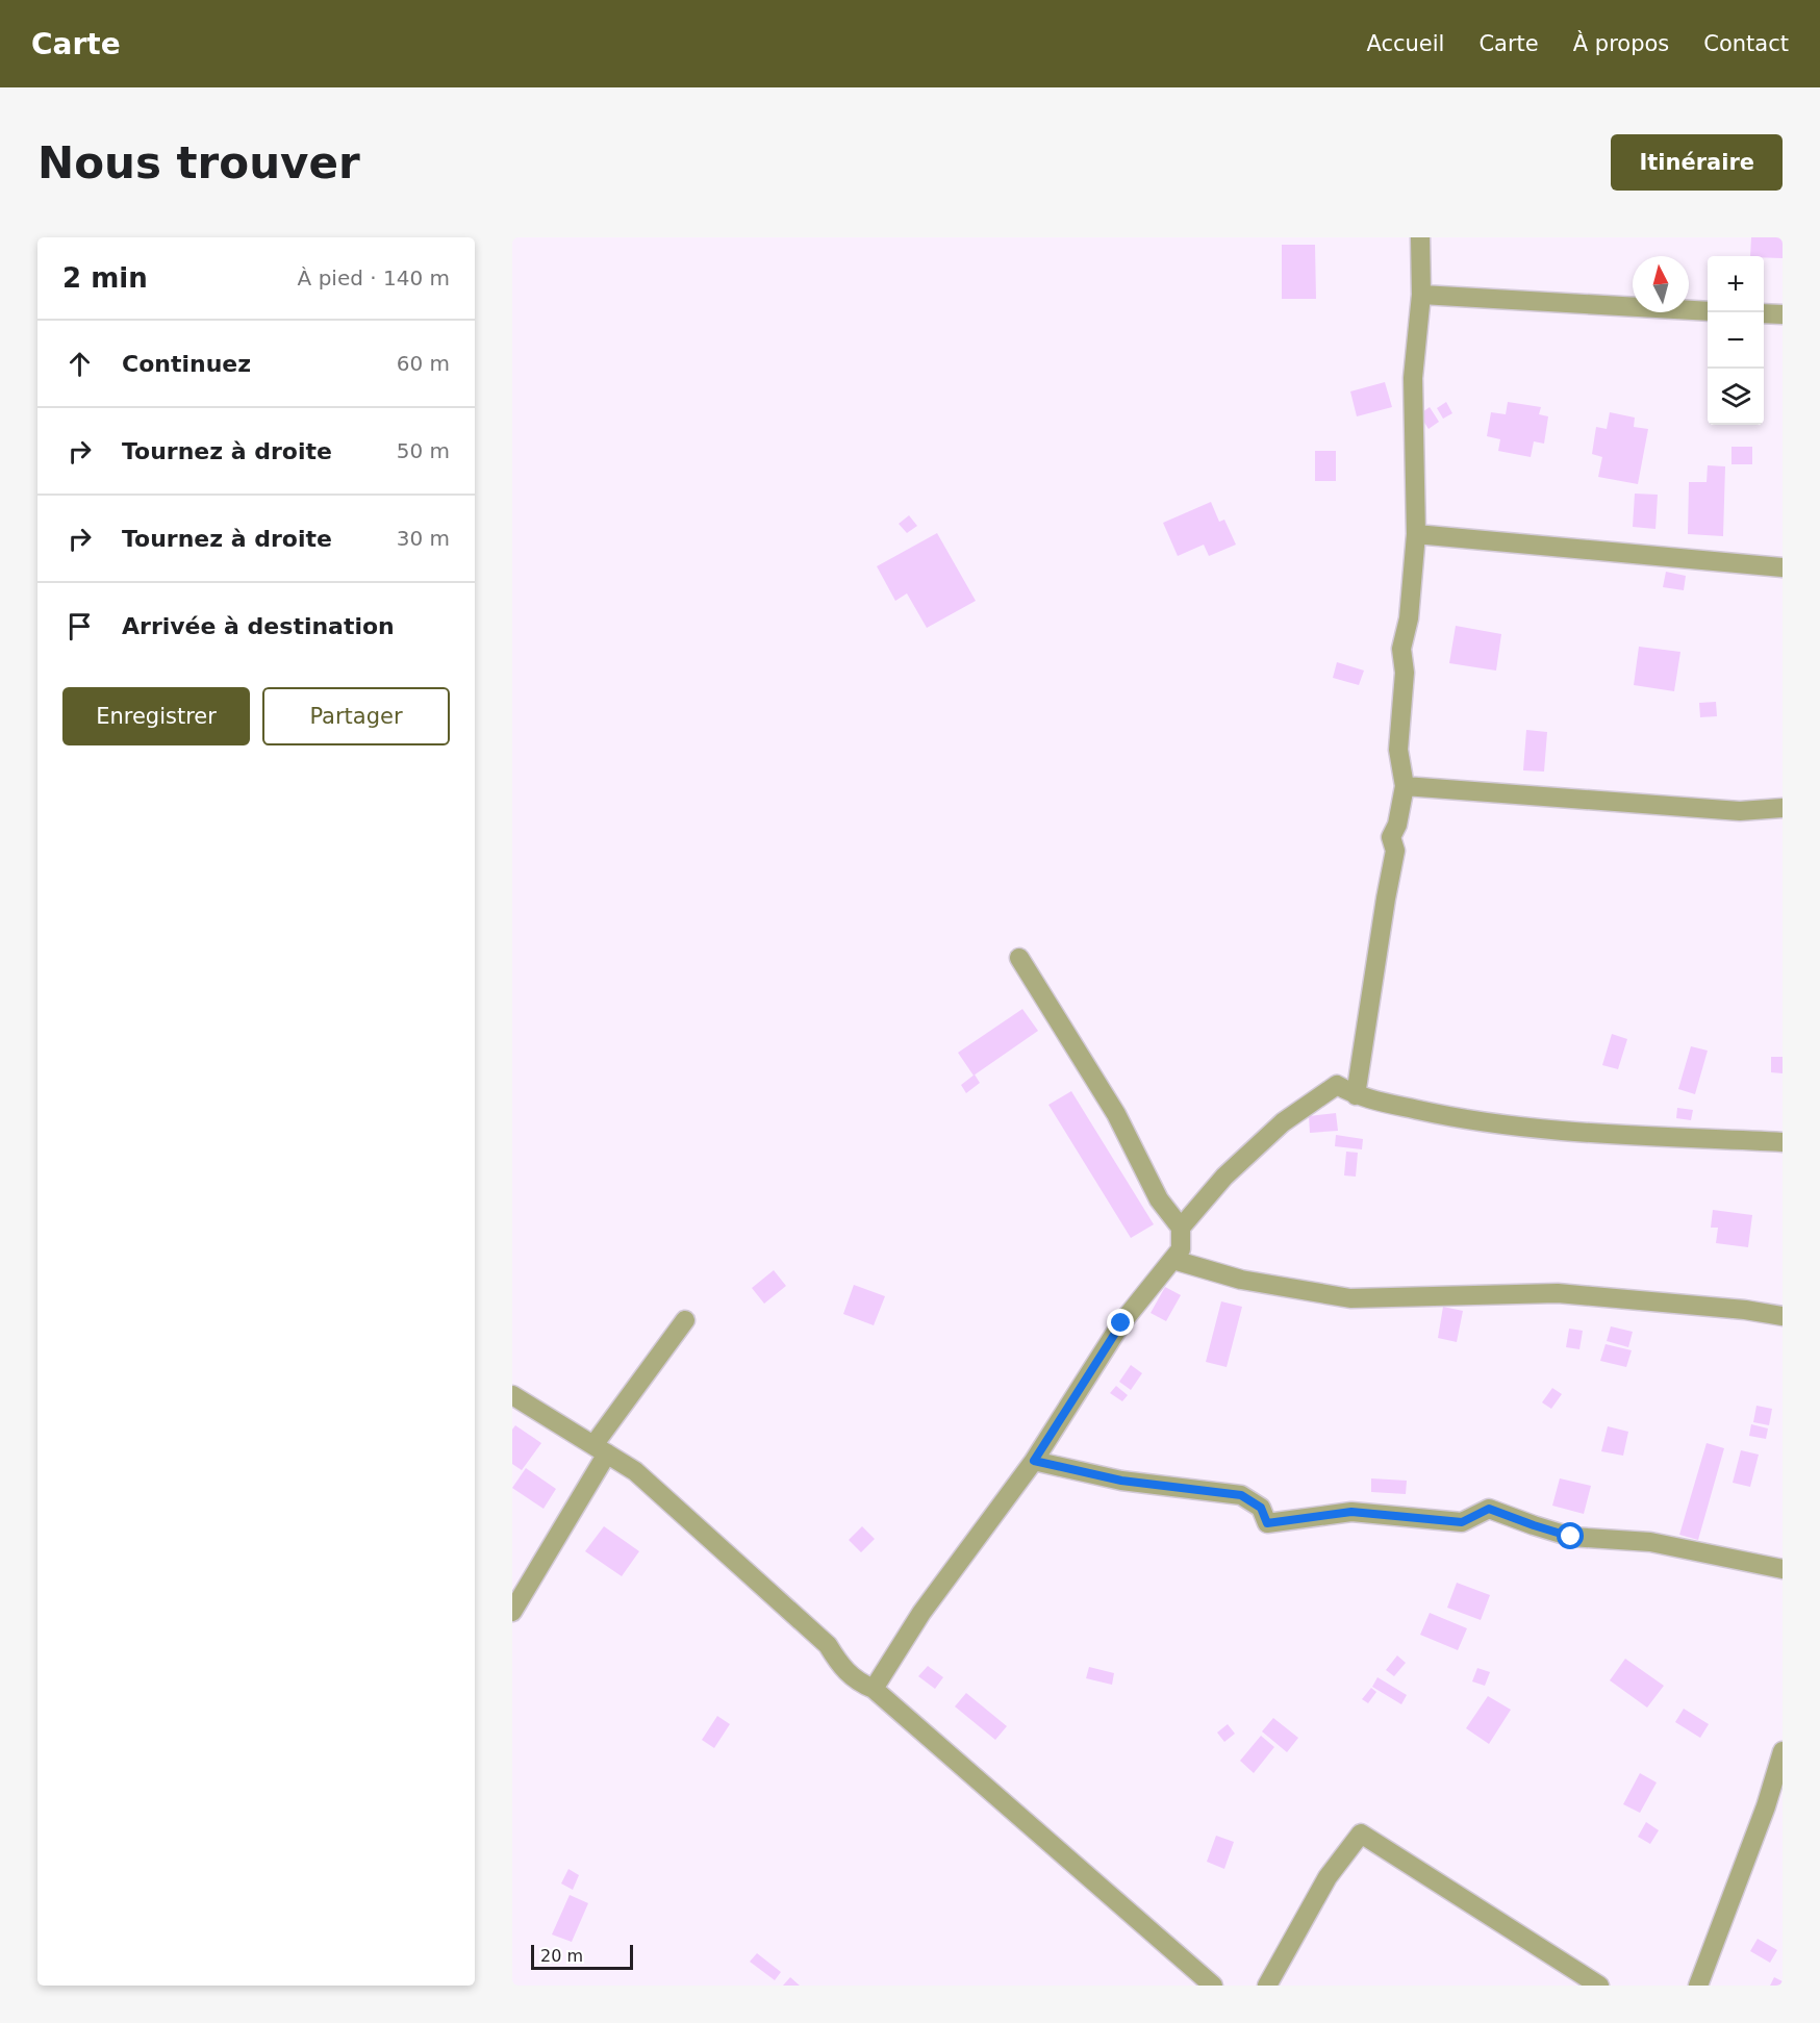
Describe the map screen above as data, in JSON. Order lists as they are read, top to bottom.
{
  "scale_bar": "20 m",
  "north": "top",
  "page": {
    "header": "Carte",
    "nav": [
      "Accueil",
      "Carte",
      "À propos",
      "Contact"
    ],
    "buttons": [
      "Itinéraire",
      ["Enregistrer", "Partager"]
    ],
    "title": "Nous trouver",
    "heading": ["2 min", "À pied · 140 m"],
    "map_buttons": ["+", "−"],
    "list": [
      ["Continuez", "60 m"],
      ["Tournez à droite", "50 m"],
      ["Tournez à droite", "30 m"],
      "Arrivée à destination"
    ],
    "scale": "20 m"
  }
}
